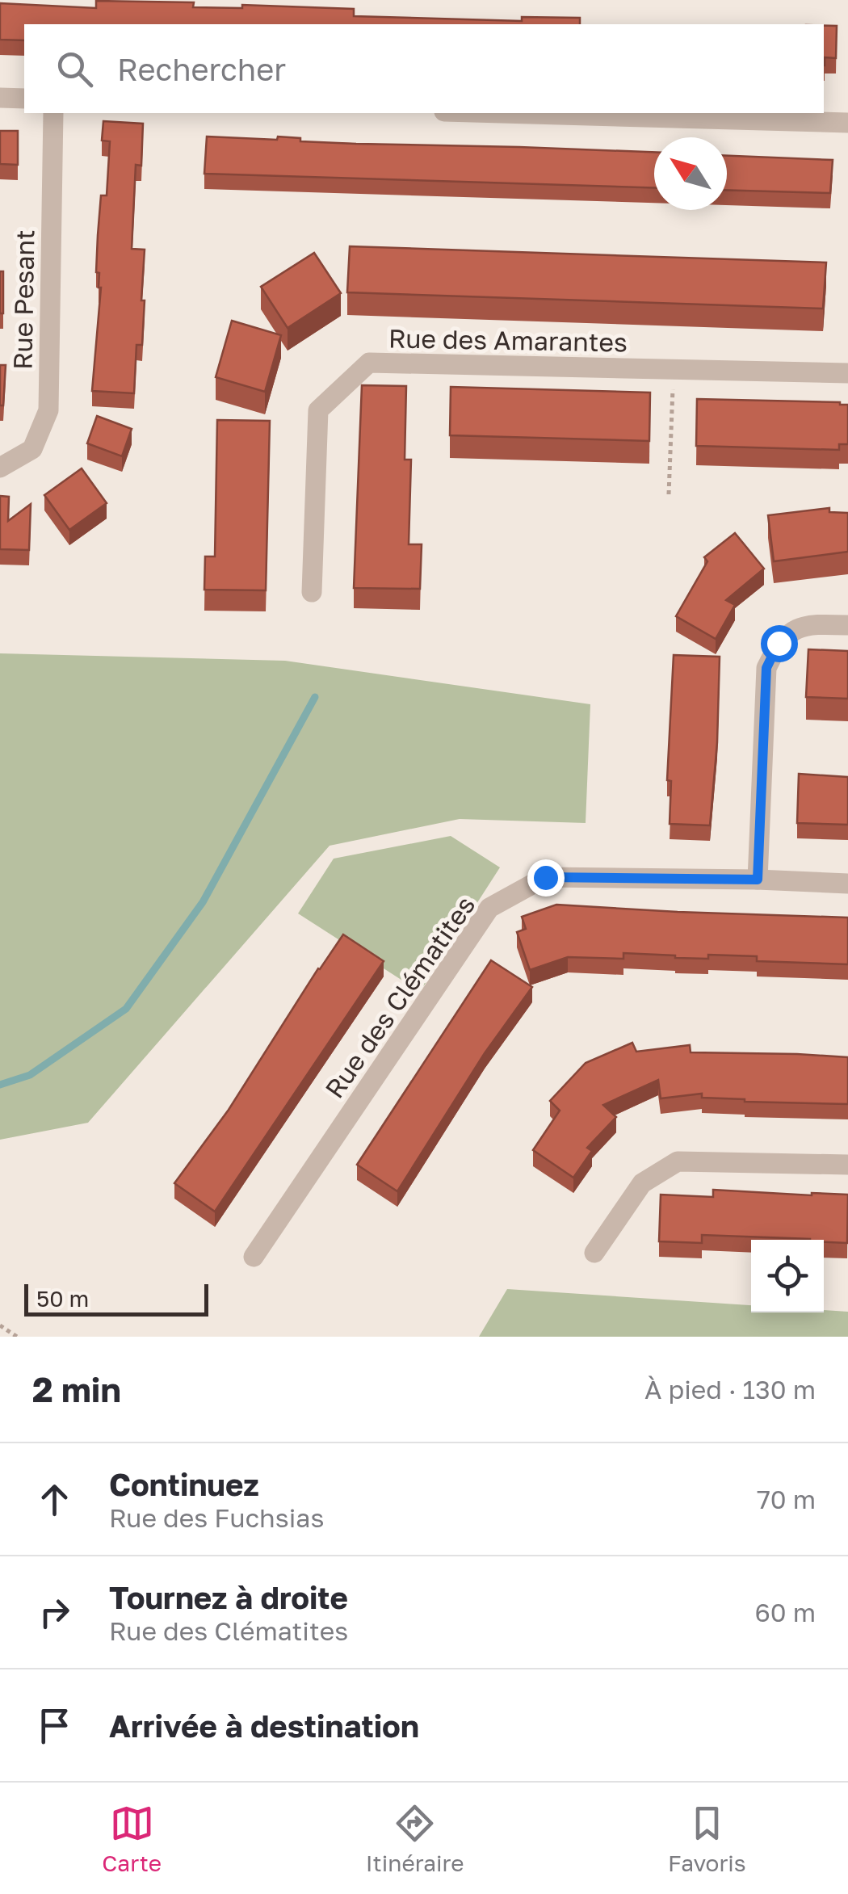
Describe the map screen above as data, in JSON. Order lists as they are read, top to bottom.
{
  "streets": {
    "street": ["Rue Pesant", "Rue des Amarantes", "Rue des Clématites"]
  },
  "scale_bar": "50 m",
  "north": "top left",
  "page": {
    "search": "Rechercher",
    "scale": "50 m",
    "heading": ["2 min", "À pied · 130 m"],
    "list": [
      ["Continuez", "Rue des Fuchsias", "70 m"],
      ["Tournez à droite", "Rue des Clématites", "60 m"],
      "Arrivée à destination"
    ],
    "nav": ["Carte", "Itinéraire", "Favoris"]
  }
}
